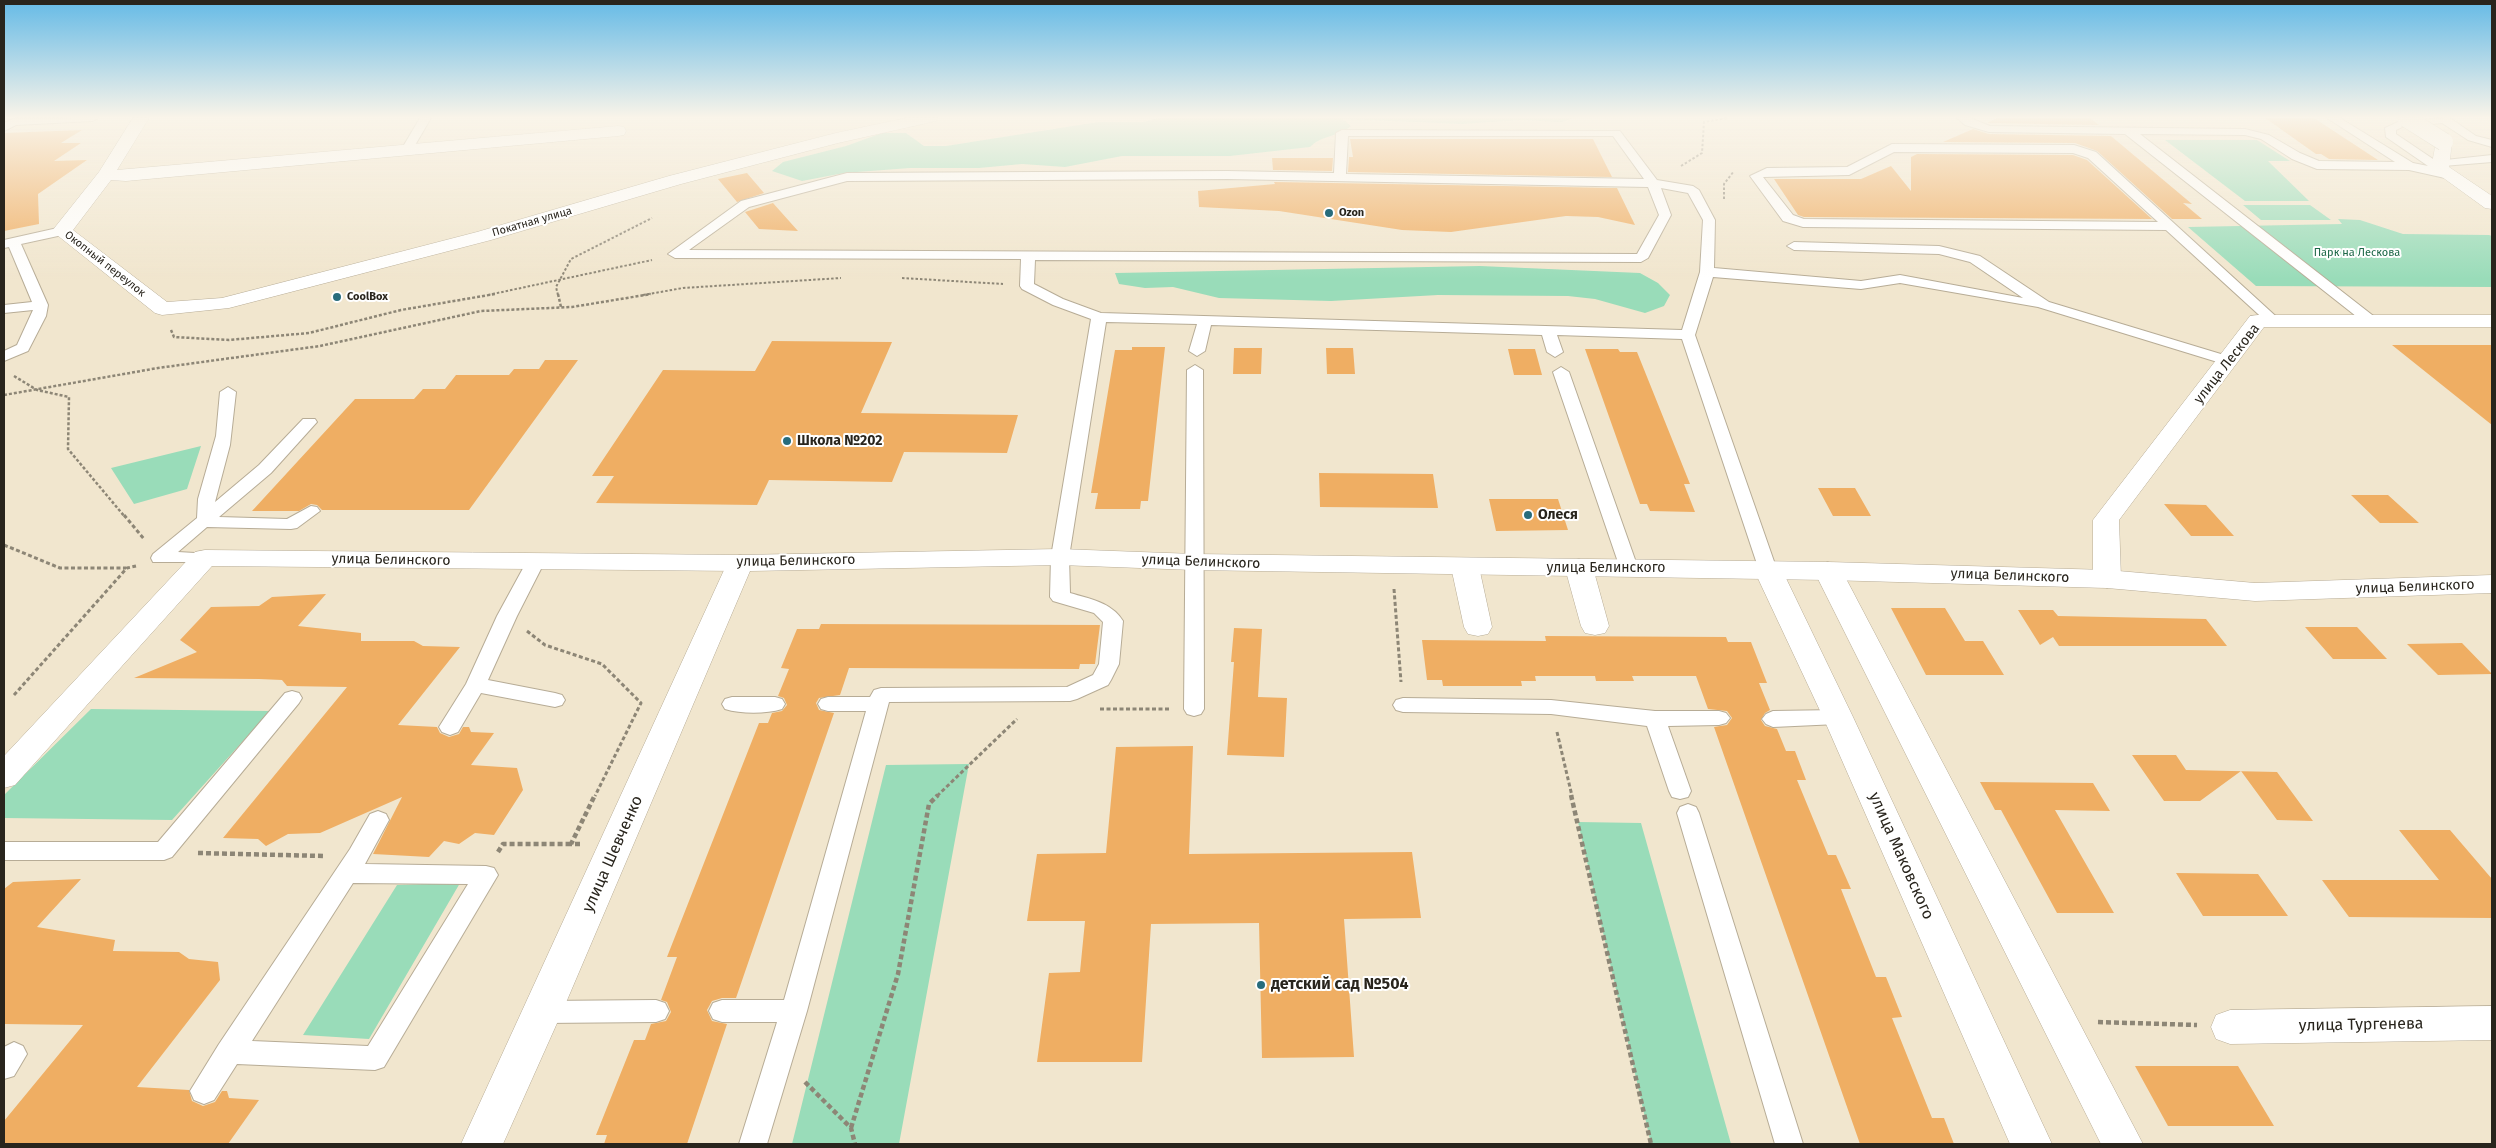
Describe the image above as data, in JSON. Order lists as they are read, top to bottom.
{
  "streets": {
    "street": [
      "Покатная улица",
      "Окопный переулок",
      "улица Лескова",
      "улица Белинского",
      "улица Шевченко",
      "улица Маковского",
      "улица Тургенева"
    ]
  },
  "crossings": [
    ["Покатная улица", "Окопный переулок"],
    ["улица Лескова", "улица Белинского"],
    ["улица Белинского", "улица Шевченко"],
    ["улица Белинского", "улица Маковского"]
  ],
  "parks": ["Парк на Лескова"],
  "places": [
    "Ozon",
    "CoolBox",
    "Школа №202",
    "Олеся",
    "детский сад №504"
  ]
}
